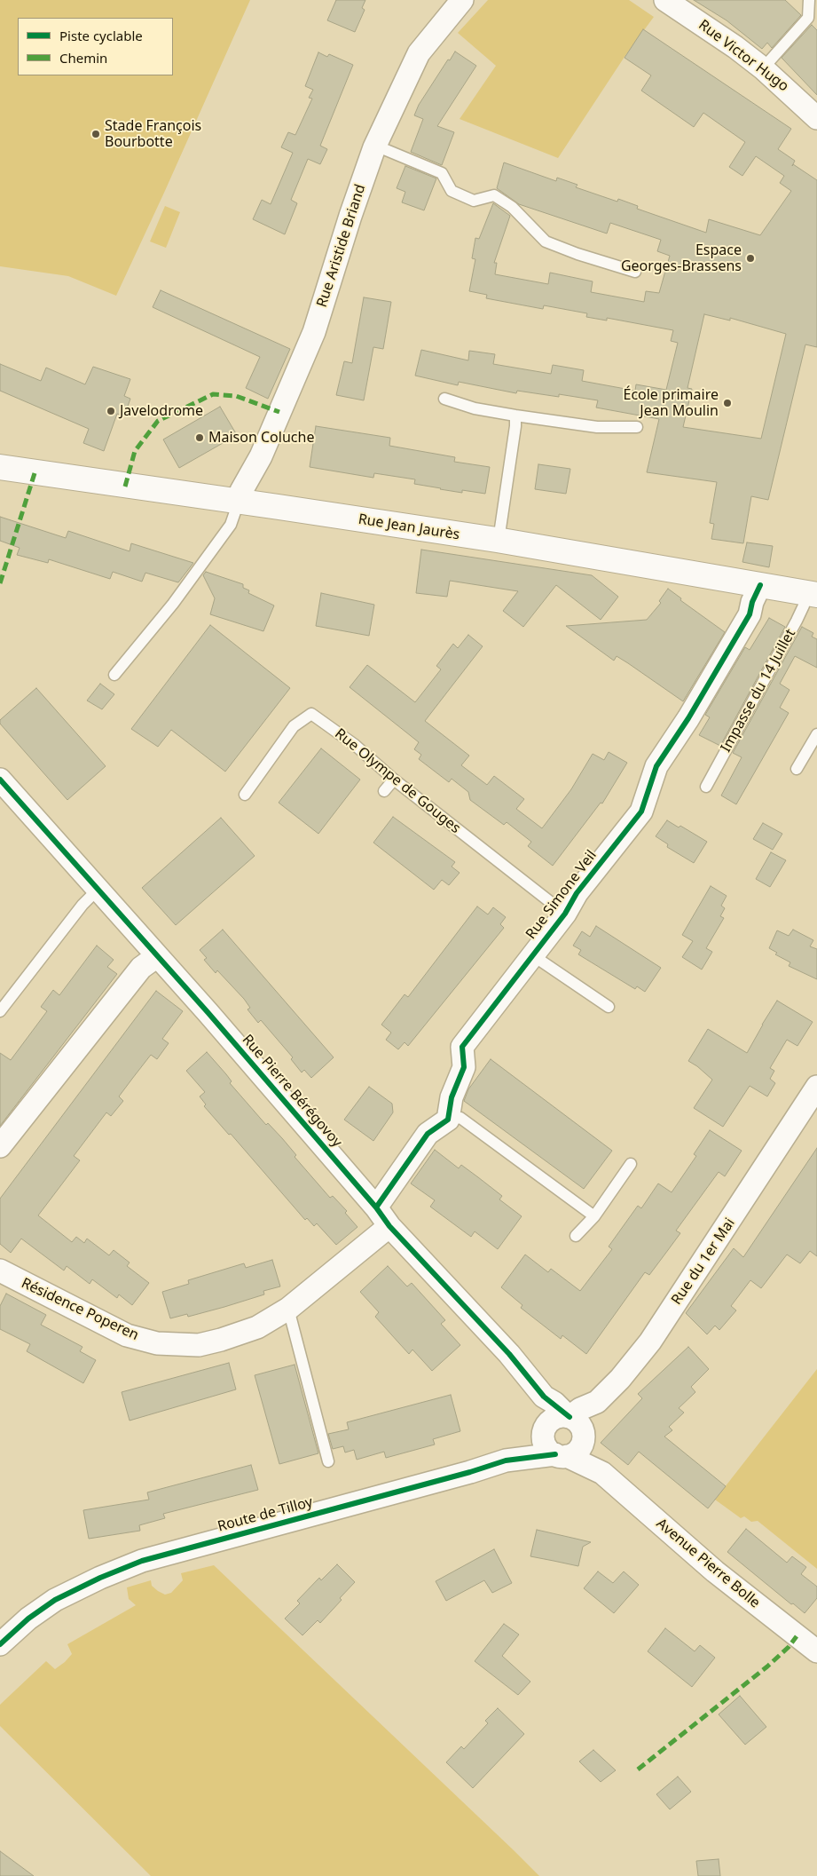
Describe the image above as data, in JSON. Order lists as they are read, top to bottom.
{
  "streets": {
    "main road": ["Rue Jean Jaurès"],
    "street": [
      "Rue Victor Hugo",
      "Rue Aristide Briand",
      "Rue Simone Veil",
      "Rue Pierre Bérégovoy",
      "Rue du 1er Mai",
      "Résidence Poperen",
      "Route de Tilloy",
      "Avenue Pierre Bolle"
    ],
    "lane": ["Impasse du 14 Juillet", "Rue Olympe de Gouges"]
  },
  "crossings": [
    ["Rue Aristide Briand", "Rue Jean Jaurès"],
    ["Rue Jean Jaurès", "Impasse du 14 Juillet"],
    ["Rue Jean Jaurès", "Rue Simone Veil"],
    ["Rue Olympe de Gouges", "Rue Simone Veil"],
    ["Rue Pierre Bérégovoy", "Rue du 1er Mai"],
    ["Rue Pierre Bérégovoy", "Résidence Poperen"],
    ["Rue Pierre Bérégovoy", "Route de Tilloy"],
    ["Rue Pierre Bérégovoy", "Avenue Pierre Bolle"],
    ["Rue du 1er Mai", "Route de Tilloy"],
    ["Rue du 1er Mai", "Avenue Pierre Bolle"],
    ["Route de Tilloy", "Avenue Pierre Bolle"]
  ],
  "places": [
    "Stade François Bourbotte",
    "Espace Georges-Brassens",
    "École primaire Jean Moulin",
    "Javelodrome",
    "Maison Coluche"
  ],
  "legend": ["Piste cyclable", "Chemin"]
}
